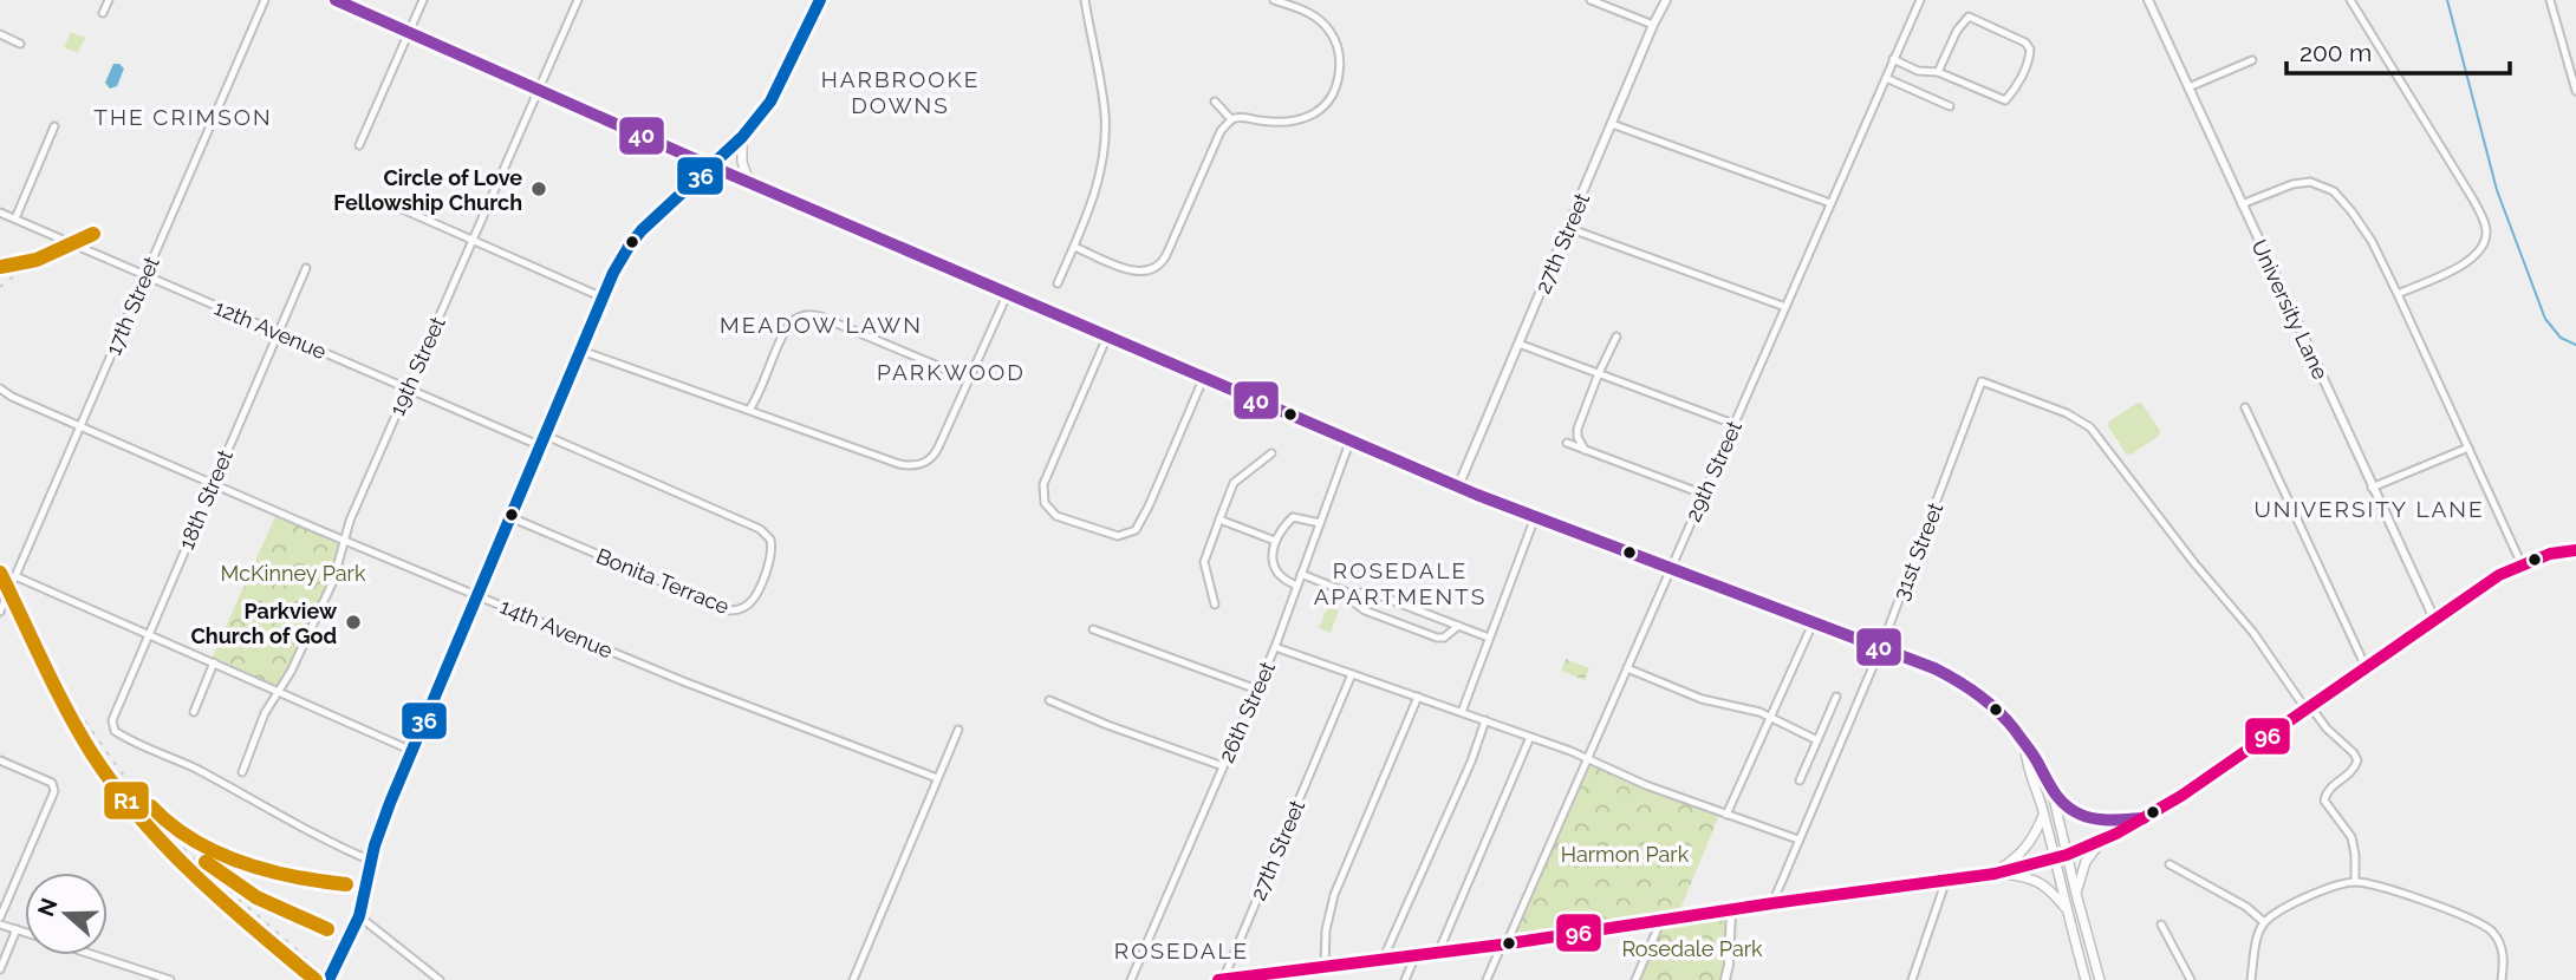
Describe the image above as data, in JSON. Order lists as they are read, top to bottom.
{
  "streets": {
    "street": [
      "27th Street",
      "17th Street",
      "University Lane",
      "12th Avenue",
      "19th Street",
      "29th Street",
      "18th Street",
      "31st Street",
      "Bonita Terrace",
      "14th Avenue",
      "26th Street"
    ]
  },
  "crossings": [
    ["17th Street", "12th Avenue"],
    ["17th Street", "14th Avenue"],
    ["12th Avenue", "19th Street"],
    ["12th Avenue", "18th Street"],
    ["19th Street", "14th Avenue"],
    ["18th Street", "14th Avenue"]
  ],
  "districts": [
    "HARBROOKE DOWNS",
    "THE CRIMSON",
    "MEADOW LAWN",
    "PARKWOOD",
    "UNIVERSITY LANE",
    "ROSEDALE APARTMENTS",
    "ROSEDALE"
  ],
  "parks": ["McKinney Park", "Harmon Park", "Rosedale Park"],
  "places": ["Circle of Love Fellowship Church", "Parkview Church of God"],
  "lines": [
    "transit line 40",
    "transit line 36",
    "transit line R1",
    "transit line 96"
  ],
  "scale_bar": "200 m",
  "north": "left"
}
